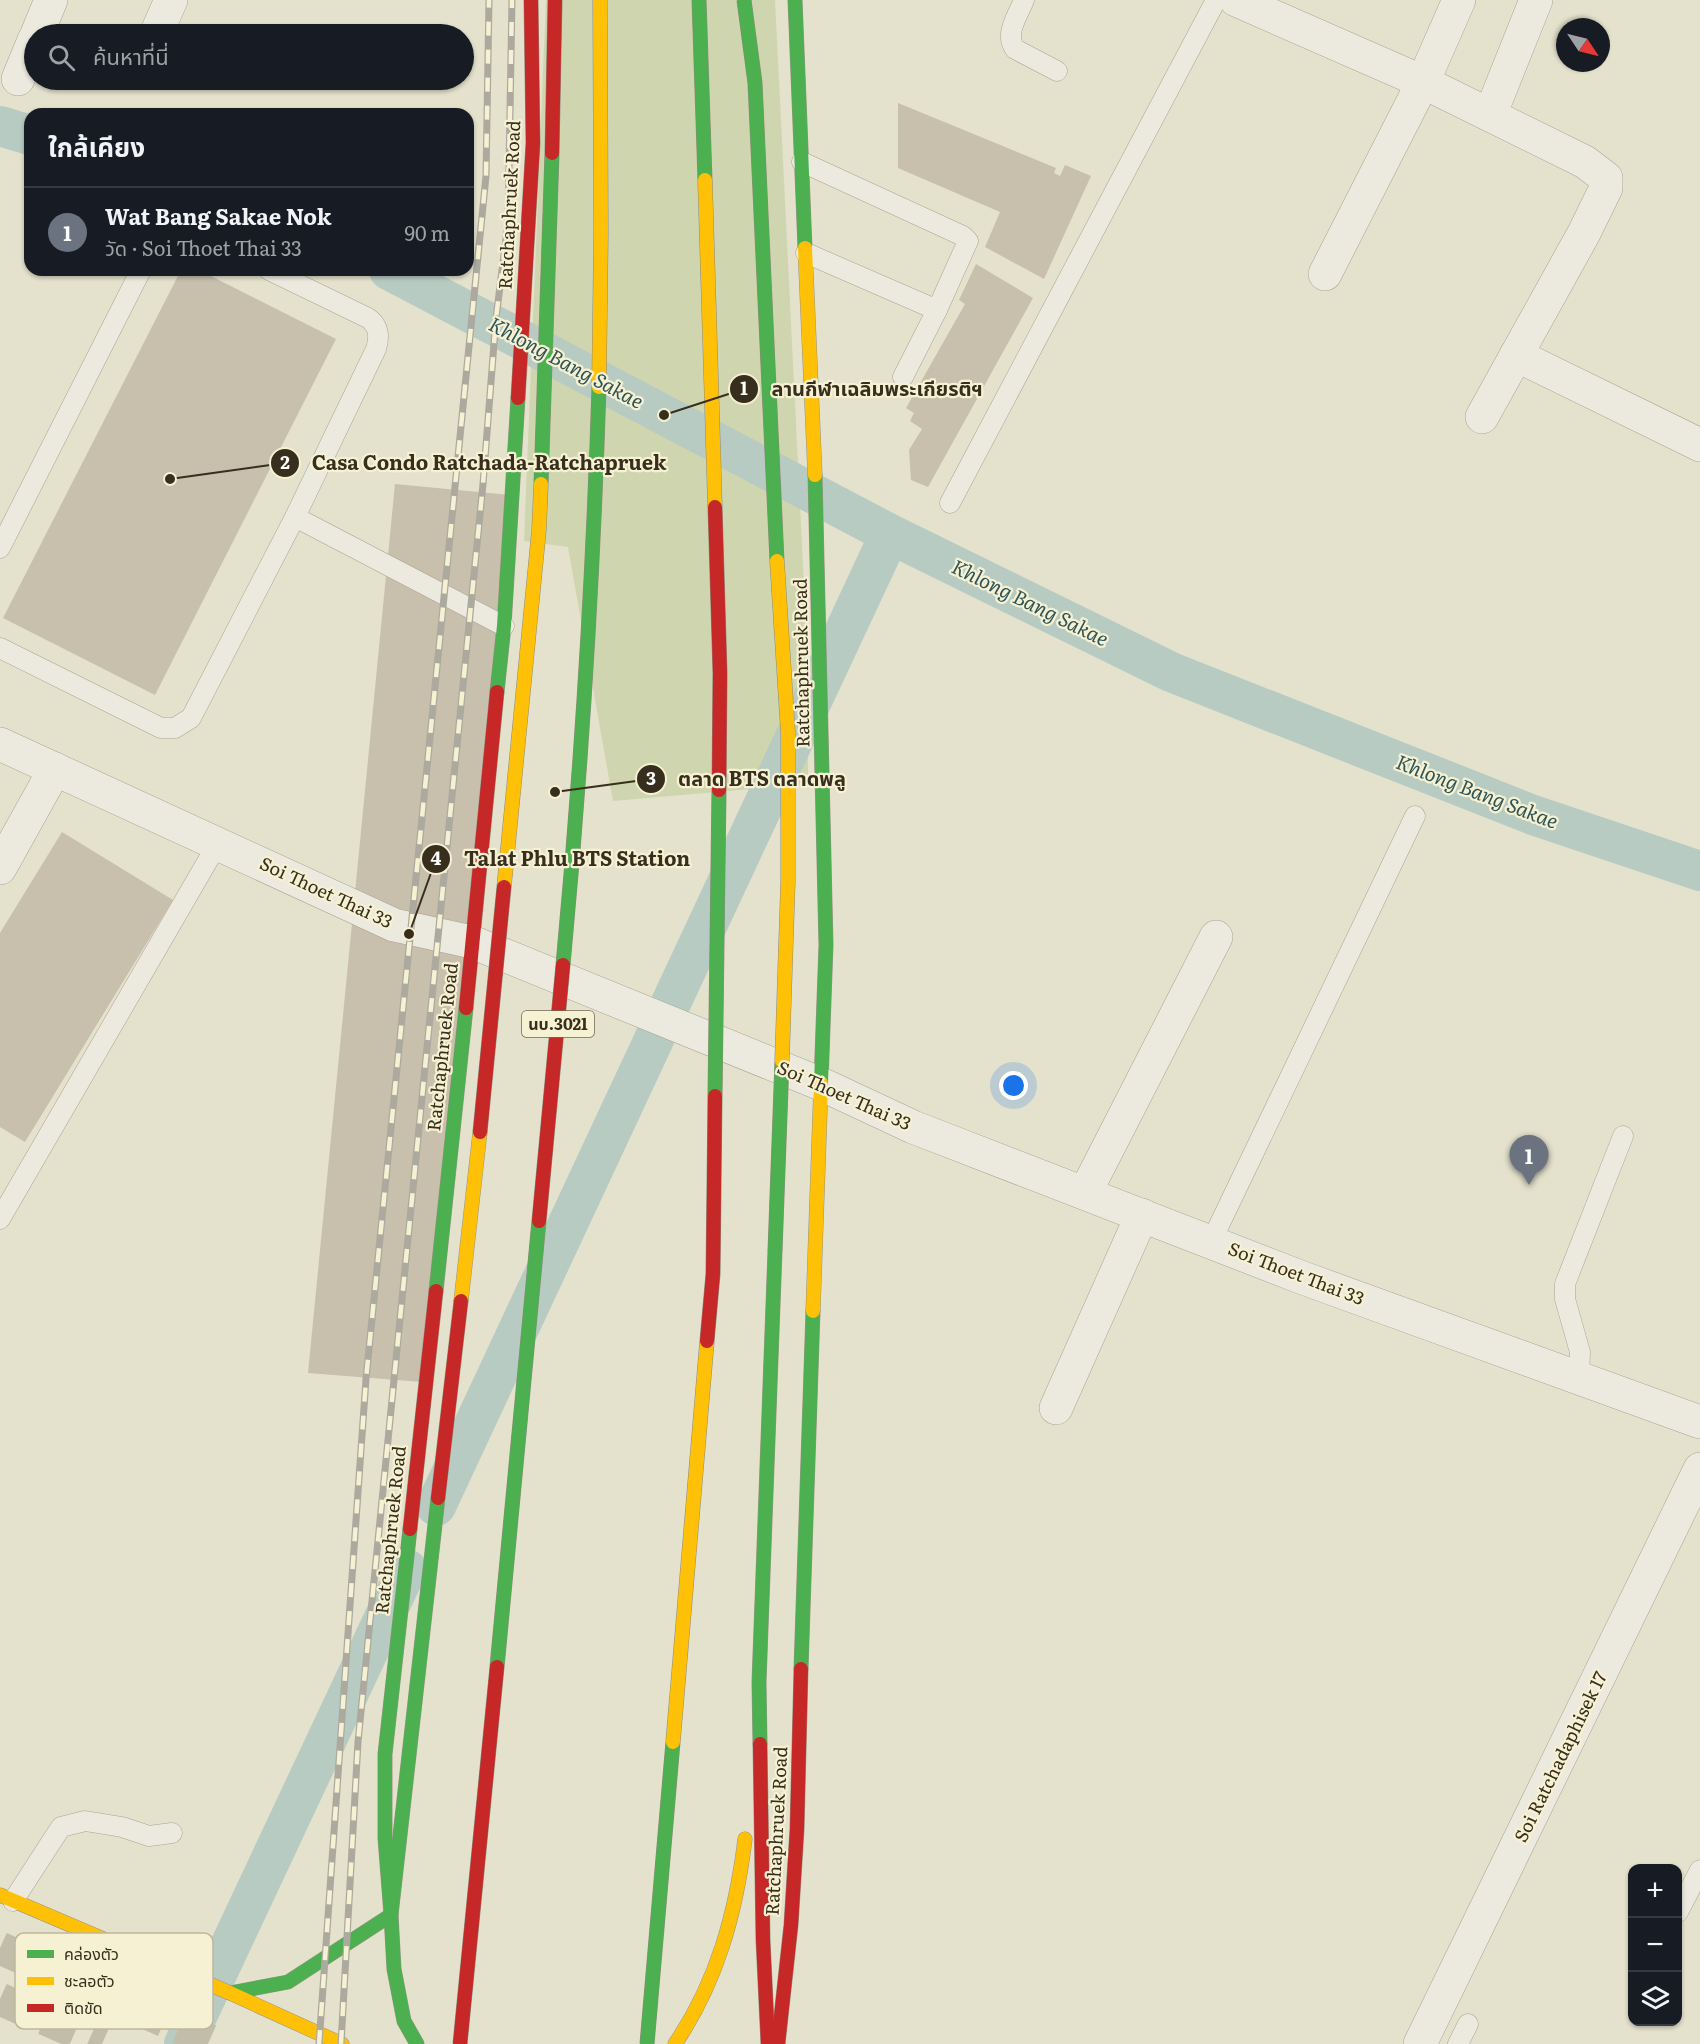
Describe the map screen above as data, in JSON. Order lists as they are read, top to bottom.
{
  "streets": {
    "main road": ["Ratchaphruek Road", "นบ.3021"],
    "street": ["Soi Thoet Thai 33", "Soi Ratchadaphisek 17"]
  },
  "crossings": [
    ["Ratchaphruek Road", "Soi Thoet Thai 33"]
  ],
  "water": ["Khlong Bang Sakae"],
  "places": [
    "ลานกีฬาเฉลิมพระเกียรติฯ",
    "Casa Condo Ratchada-Ratchapruek",
    "ตลาด BTS ตลาดพลู",
    "Talat Phlu BTS Station"
  ],
  "legend": ["คล่องตัว", "ชะลอตัว", "ติดขัด"],
  "north": "bottom right",
  "page": {
    "search": "ค้นหาที่นี่",
    "heading": "ใกล้เคียง",
    "list": [
      {
        "mark": "1",
        "name": "Wat Bang Sakae Nok",
        "note": "วัด · Soi Thoet Thai 33",
        "value": "90 m"
      }
    ],
    "pins": "1",
    "map_buttons": ["+", "−"]
  }
}
